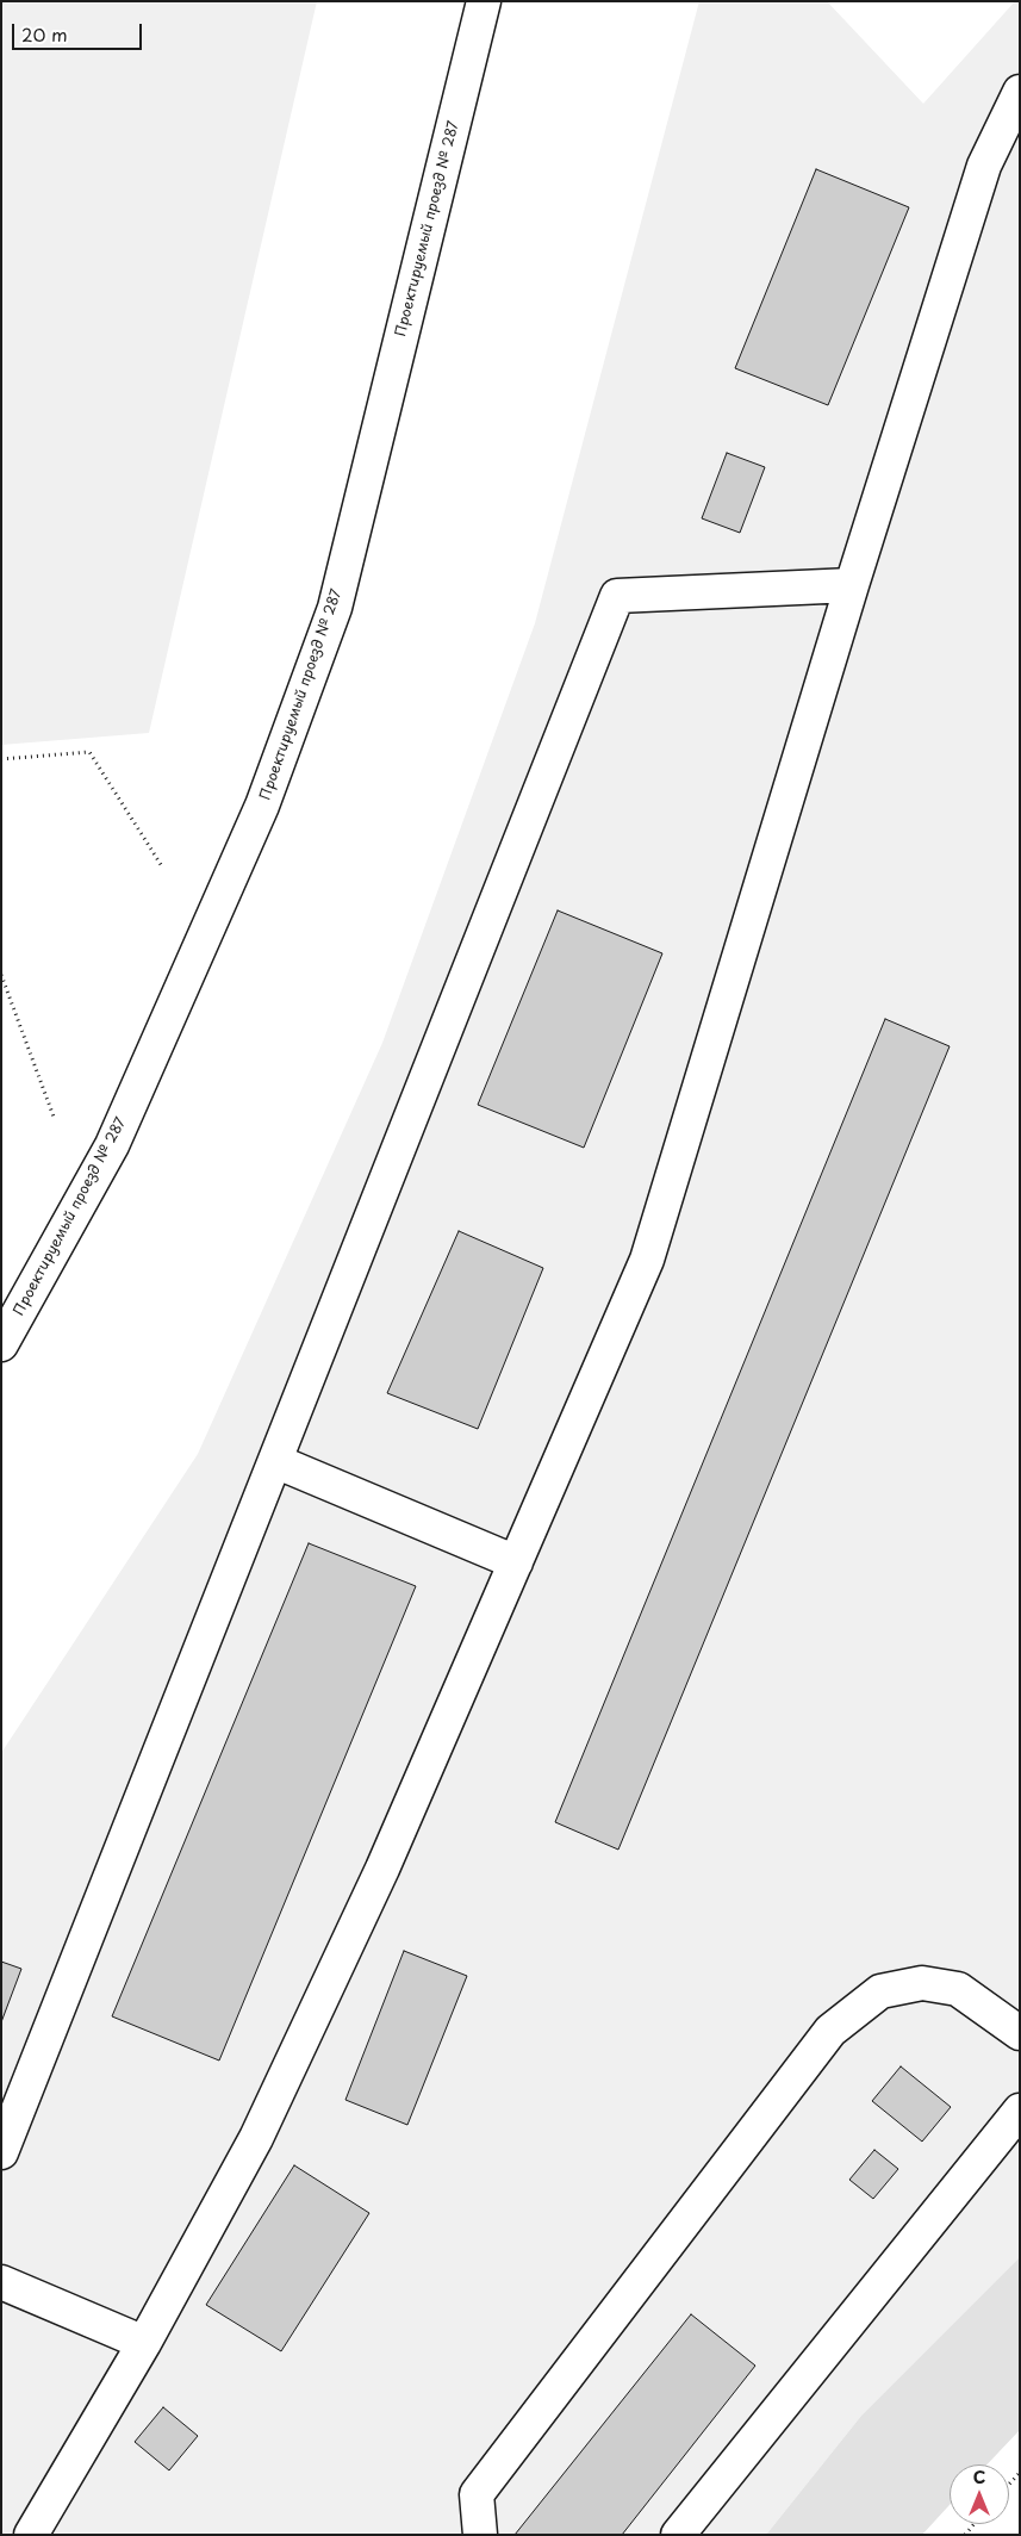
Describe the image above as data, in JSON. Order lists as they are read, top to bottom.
{
  "streets": {
    "street": ["Проектируемый проезд № 287"]
  },
  "scale_bar": "20 m",
  "north": "top"
}
